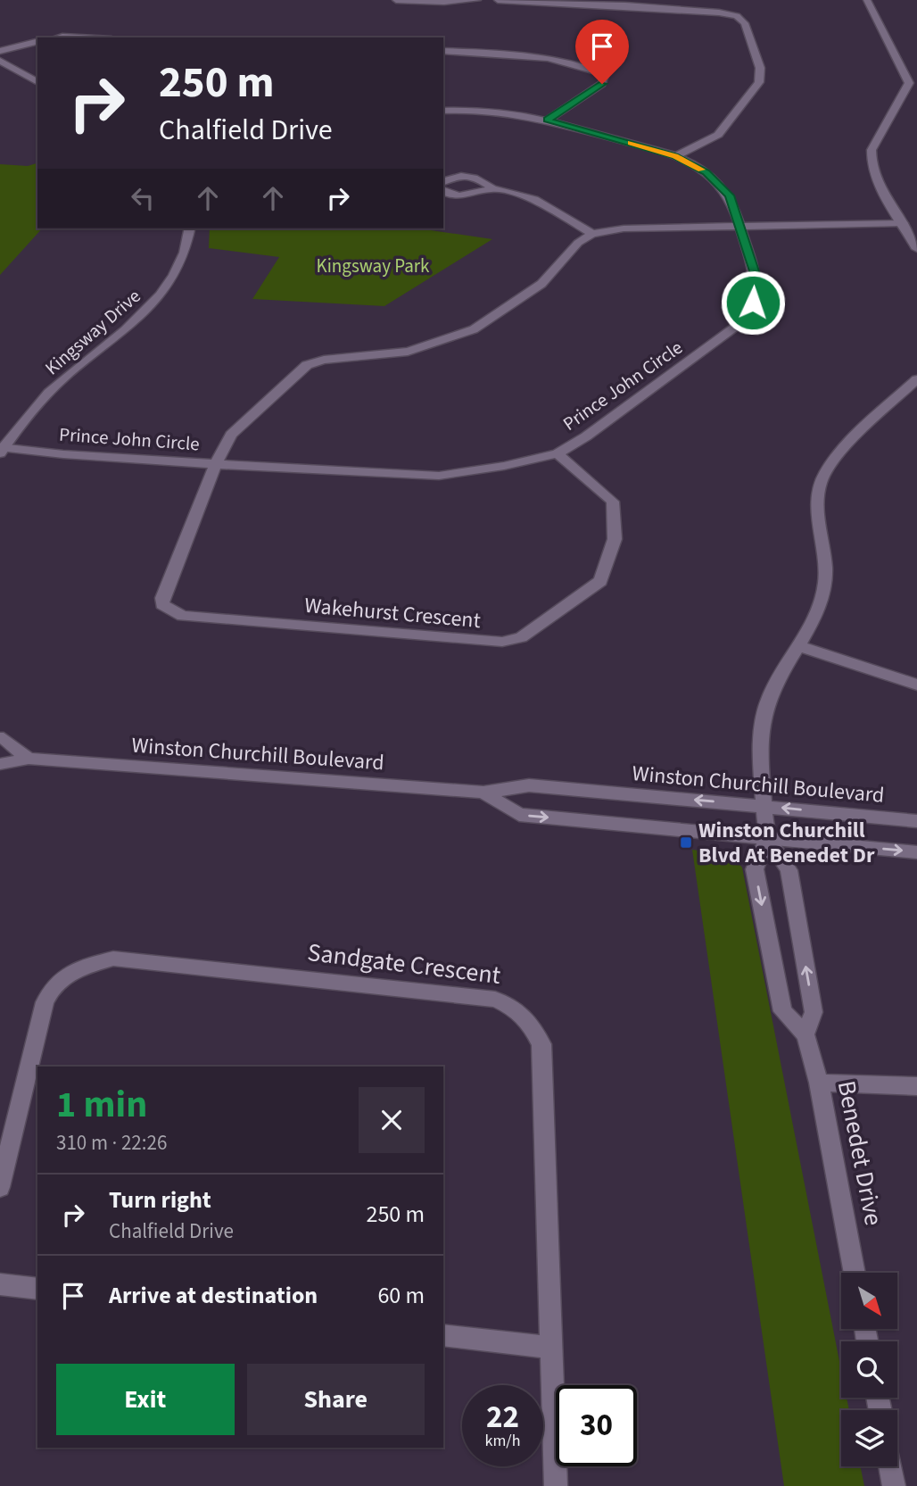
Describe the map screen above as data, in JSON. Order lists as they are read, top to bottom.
{
  "streets": {
    "street": [
      "Kingsway Drive",
      "Prince John Circle",
      "Wakehurst Crescent",
      "Winston Churchill Boulevard",
      "Sandgate Crescent",
      "Benedet Drive"
    ]
  },
  "crossings": [
    ["Kingsway Drive", "Prince John Circle"],
    ["Prince John Circle", "Wakehurst Crescent"],
    ["Winston Churchill Boulevard", "Benedet Drive"]
  ],
  "parks": ["Kingsway Park"],
  "places": {
    "transit": ["Winston Churchill Blvd At Benedet Dr"]
  },
  "north": "bottom right",
  "page": {
    "turn": ["250 m", "Chalfield Drive"],
    "heading": ["1 min", "310 m · 22:26"],
    "list": [
      {
        "name": "Turn right",
        "note": "Chalfield Drive",
        "value": "250 m"
      },
      {
        "name": "Arrive at destination",
        "value": "60 m"
      }
    ],
    "buttons": ["Exit", "Share"],
    "speed": "22 km/h",
    "limit": "30"
  }
}
